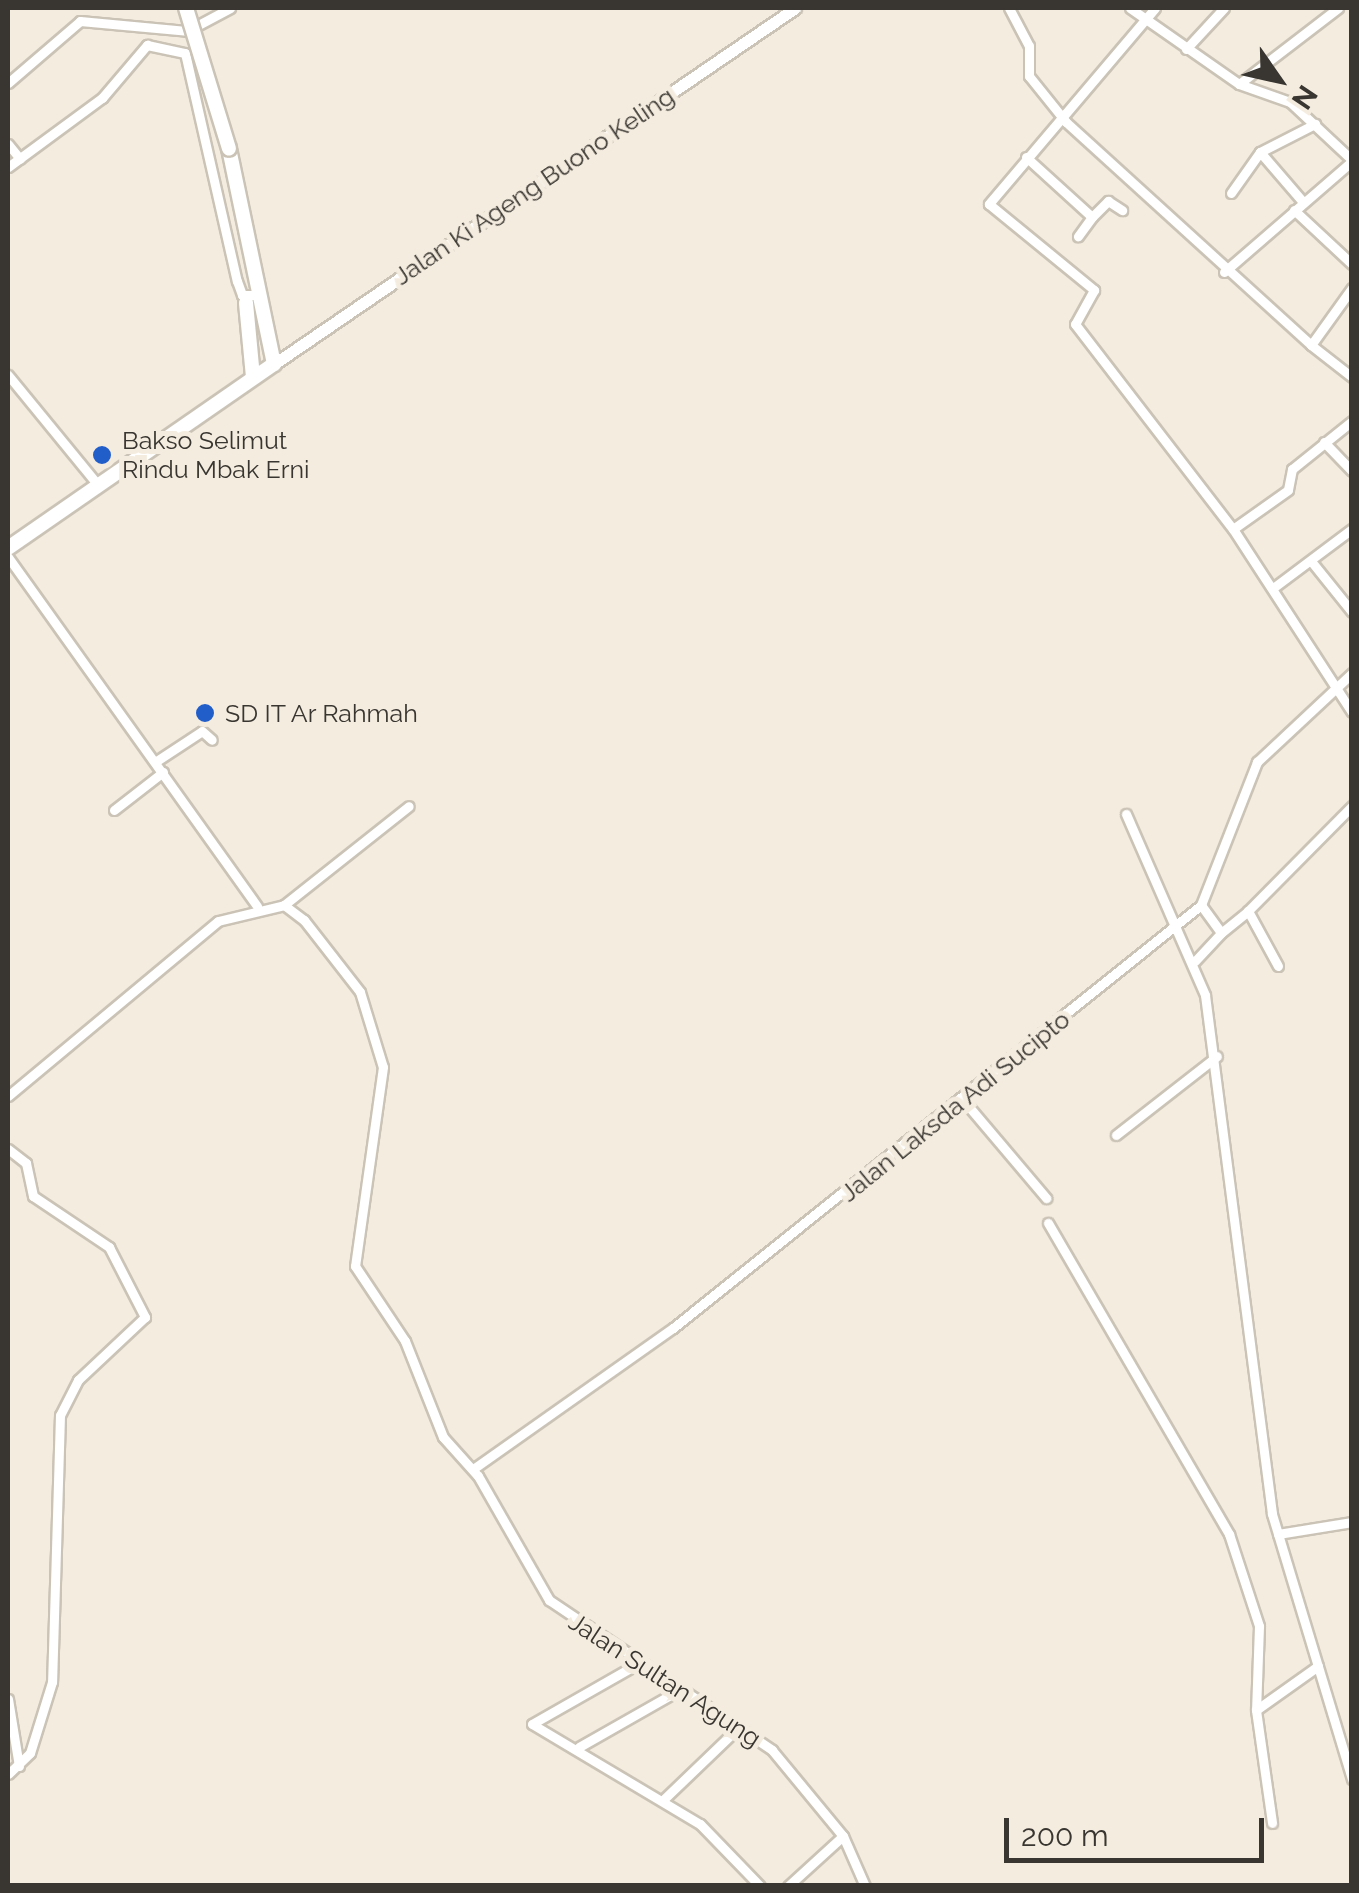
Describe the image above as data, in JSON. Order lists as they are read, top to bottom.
{
  "streets": {
    "main road": ["Jalan Ki Ageng Buono Keling"],
    "street": ["Jalan Laksda Adi Sucipto", "Jalan Sultan Agung"]
  },
  "crossings": [
    ["Jalan Laksda Adi Sucipto", "Jalan Sultan Agung"]
  ],
  "places": ["Bakso Selimut Rindu Mbak Erni", "SD IT Ar Rahmah"],
  "scale_bar": "200 m",
  "north": "bottom right"
}
